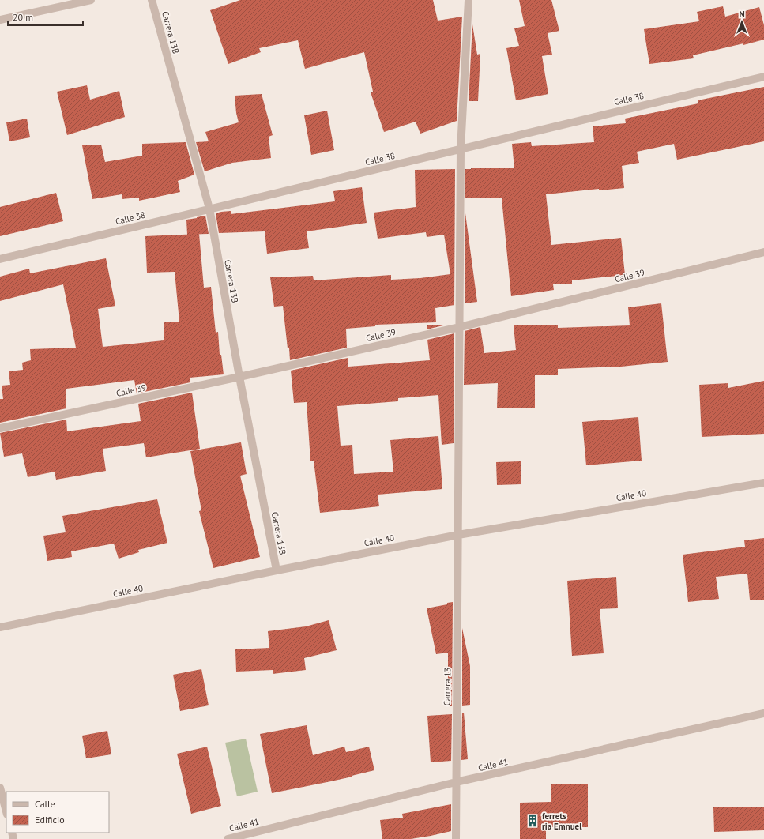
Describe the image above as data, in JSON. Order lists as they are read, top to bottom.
{
  "streets": {
    "street": [
      "Carrera 13B",
      "Calle 38",
      "Calle 39",
      "Calle 40",
      "Carrera 13",
      "Calle 41"
    ]
  },
  "crossings": [
    ["Carrera 13B", "Calle 38"],
    ["Carrera 13B", "Calle 39"],
    ["Carrera 13B", "Calle 40"],
    ["Calle 38", "Carrera 13"],
    ["Calle 39", "Carrera 13"],
    ["Calle 40", "Carrera 13"],
    ["Carrera 13", "Calle 41"]
  ],
  "places": {
    "building": ["ferrets ria Emnuel"]
  },
  "legend": ["Calle", "Edificio"],
  "scale_bar": "20 m",
  "north": "top"
}
